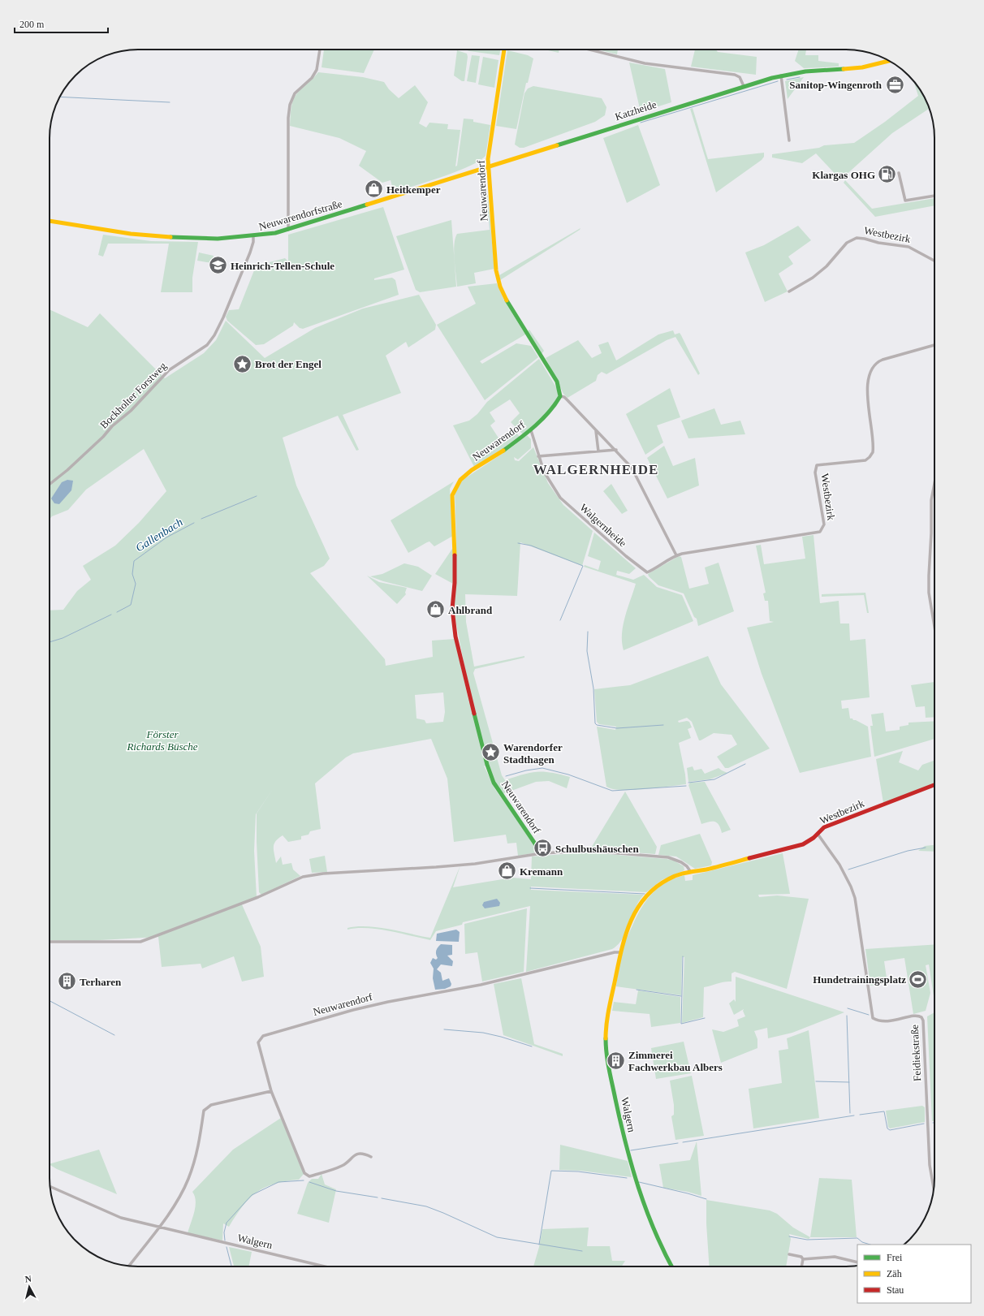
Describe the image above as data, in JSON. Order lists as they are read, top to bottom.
{
  "streets": {
    "street": [
      "Katzheide",
      "Neuwarendorf",
      "Neuwarendorfstraße",
      "Westbezirk",
      "Bockholter Forstweg",
      "Walgernheide",
      "Feidiekstraße",
      "Walgern"
    ]
  },
  "crossings": [
    ["Katzheide", "Neuwarendorfstraße"],
    ["Neuwarendorf", "Neuwarendorfstraße"],
    ["Neuwarendorf", "Westbezirk"],
    ["Neuwarendorf", "Walgernheide"],
    ["Neuwarendorf", "Walgern"],
    ["Neuwarendorfstraße", "Bockholter Forstweg"],
    ["Westbezirk", "Walgernheide"],
    ["Westbezirk", "Feidiekstraße"],
    ["Westbezirk", "Walgern"]
  ],
  "districts": ["WALGERNHEIDE"],
  "water": ["Gallenbach"],
  "parks": ["Förster Richards Büsche"],
  "places": {
    "office": ["Sanitop-Wingenroth"],
    "fuel station": ["Klargas OHG"],
    "shop": ["Heitkemper", "Ahlbrand", "Kremann"],
    "school or university": ["Heinrich-Tellen-Schule"],
    "place": ["Brot der Engel", "Warendorfer Stadthagen"],
    "bus stop": ["Schulbushäuschen"],
    "sports": ["Hundetrainingsplatz"],
    "building": ["Terharen", "Zimmerei Fachwerkbau Albers"]
  },
  "legend": ["Frei", "Zäh", "Stau"],
  "scale_bar": "200 m",
  "north": "top"
}
